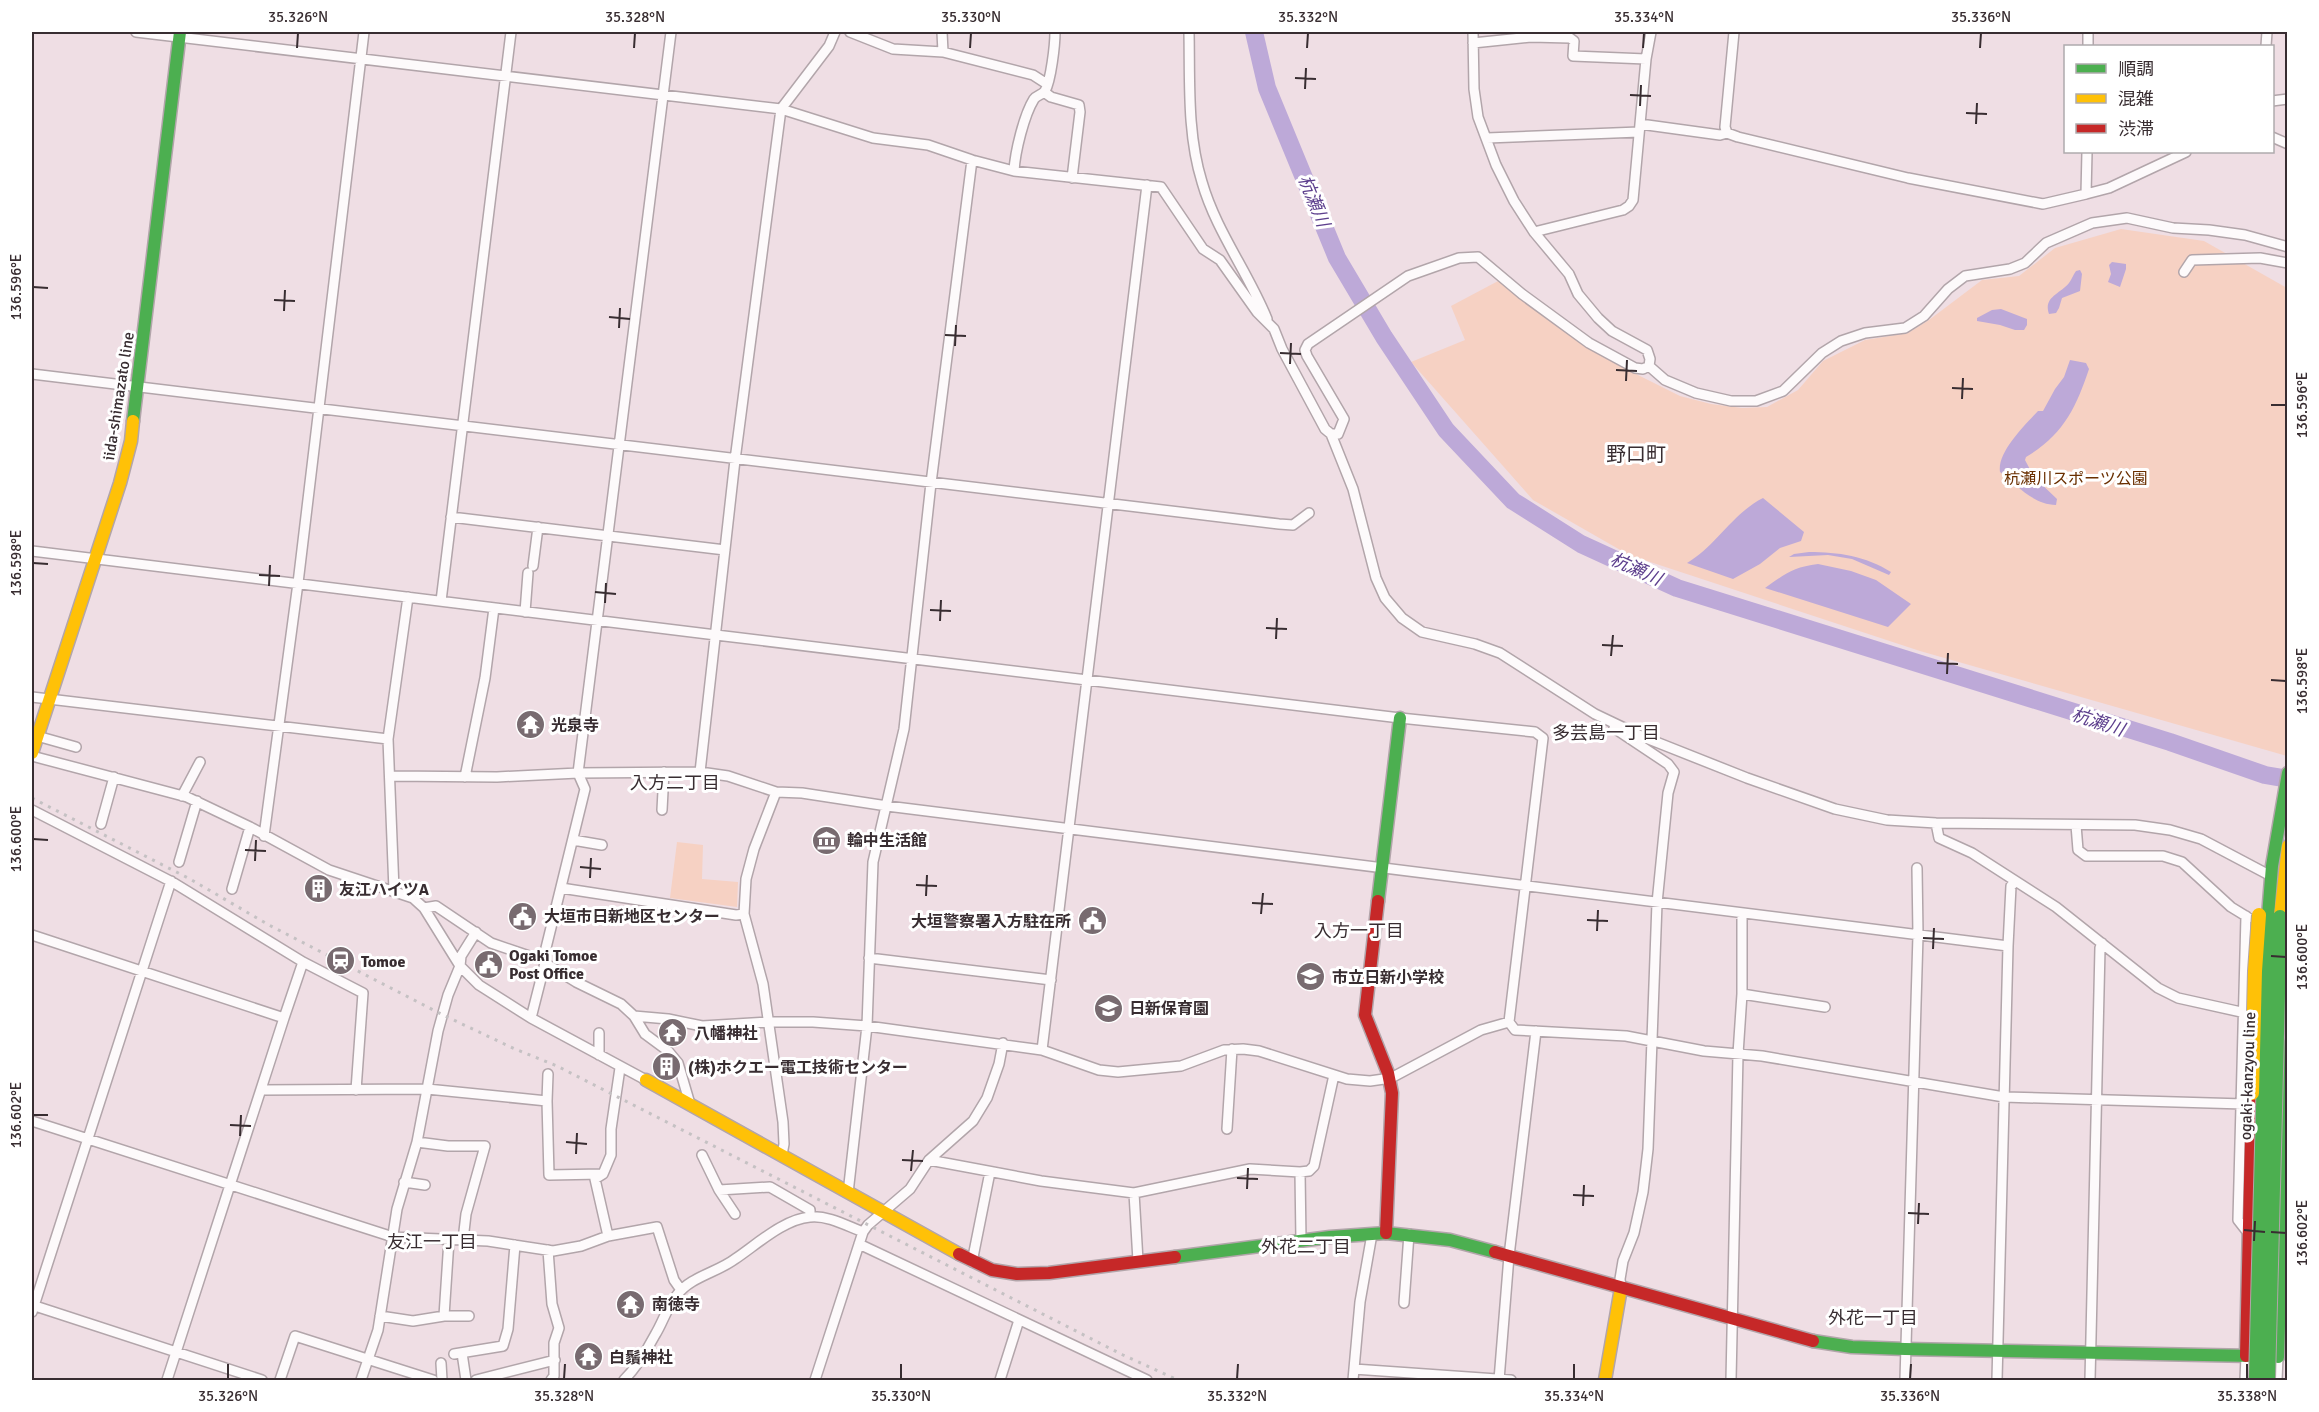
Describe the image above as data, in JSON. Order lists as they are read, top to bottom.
{
  "streets": {
    "main road": ["iida-shimazato line", "ogaki-kanzyou line"]
  },
  "districts": [
    "野口町",
    "多芸島一丁目",
    "入方二丁目",
    "入方一丁目",
    "友江一丁目",
    "外花二丁目",
    "外花一丁目"
  ],
  "water": ["杭瀬川"],
  "parks": ["杭瀬川スポーツ公園"],
  "places": {
    "temple": [
      "光泉寺",
      "八幡神社",
      "南徳寺",
      "白鬚神社"
    ],
    "museum": ["輪中生活館"],
    "building": ["友江ハイツA", "(株)ホクエー電工技術センター"],
    "public building": ["大垣市日新地区センター", "大垣警察署入方駐在所", "Ogaki Tomoe Post Office"],
    "station": ["Tomoe"],
    "school or university": ["市立日新小学校", "日新保育園"]
  },
  "legend": ["順調", "混雑", "渋滞"],
  "coordinates": [
    "35.326°N",
    "35.328°N",
    "35.330°N",
    "35.332°N",
    "35.334°N",
    "35.336°N",
    "136.596°E",
    "136.598°E",
    "136.600°E",
    "136.602°E",
    "35.338°N"
  ]
}
